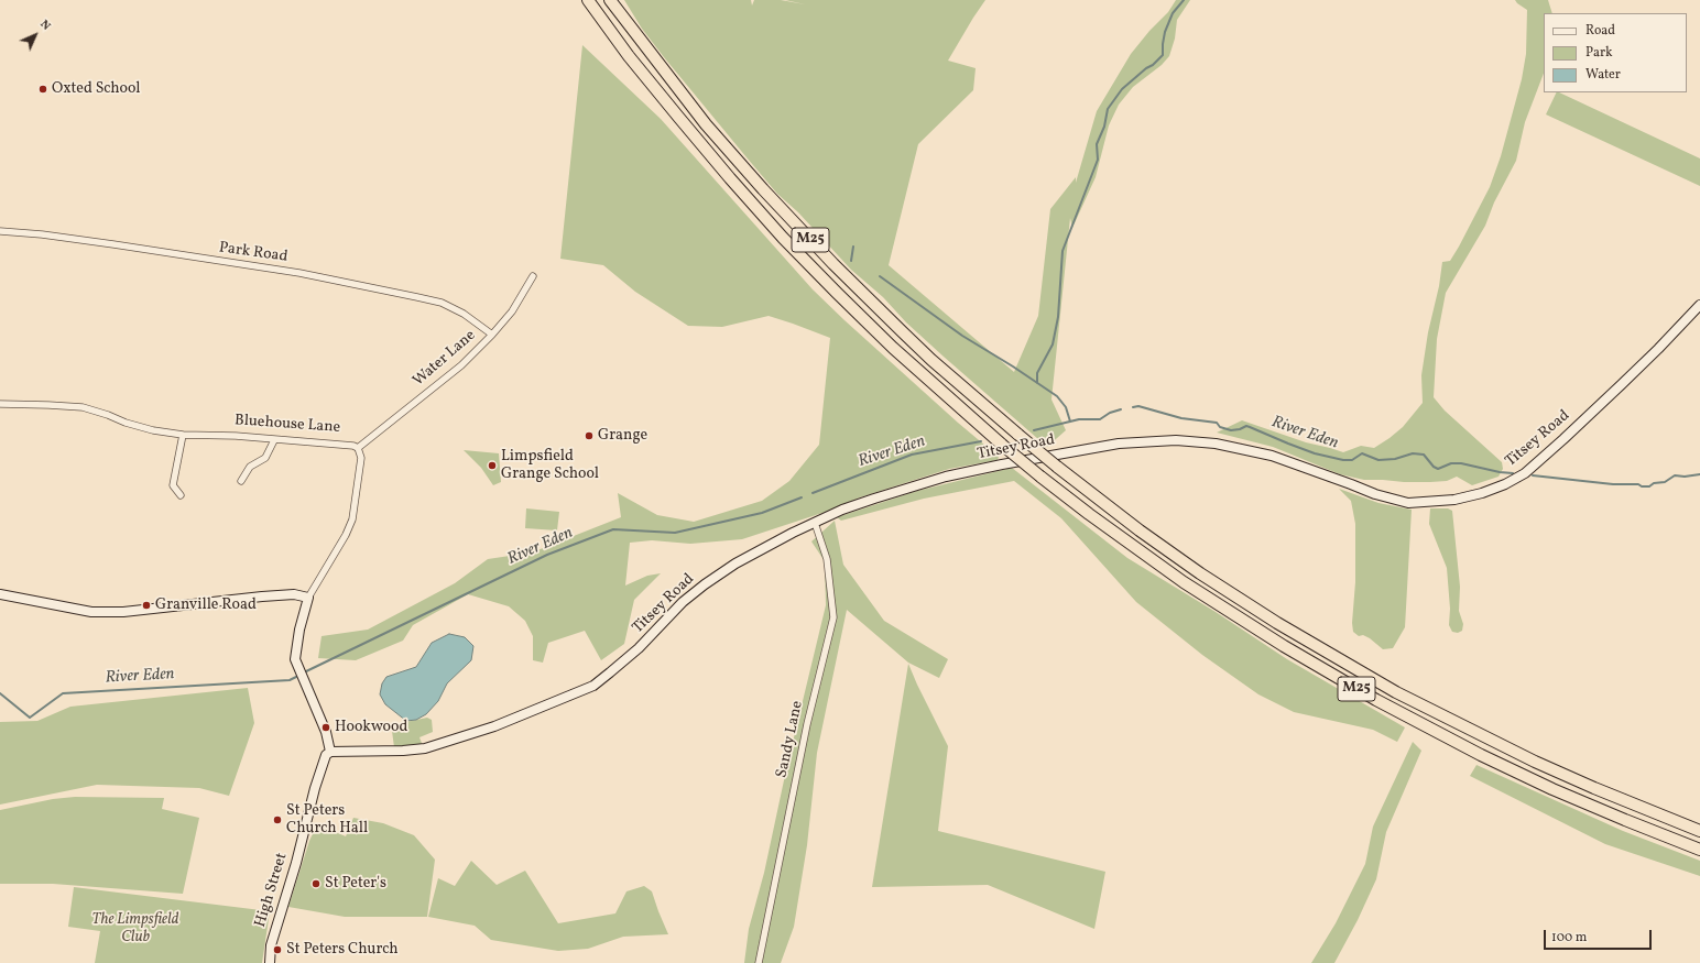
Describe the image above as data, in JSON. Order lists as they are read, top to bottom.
{
  "streets": {
    "highway": ["M25"],
    "main road": ["Bluehouse Lane", "Titsey Road", "High Street"],
    "street": ["Park Road", "Water Lane", "Sandy Lane"]
  },
  "crossings": [
    ["Park Road", "Water Lane"],
    ["Water Lane", "Bluehouse Lane"],
    ["Bluehouse Lane", "Titsey Road"],
    ["Bluehouse Lane", "High Street"],
    ["Titsey Road", "Sandy Lane"],
    ["Titsey Road", "High Street"]
  ],
  "water": ["River Eden"],
  "parks": ["The Limpsfield Club"],
  "places": [
    "Oxted School",
    "Grange",
    "Limpsfield Grange School",
    "Granville Road",
    "Hookwood",
    "St Peters Church Hall",
    "St Peter's",
    "St Peters Church"
  ],
  "legend": ["Road", "Park", "Water"],
  "scale_bar": "100 m",
  "north": "top right"
}
